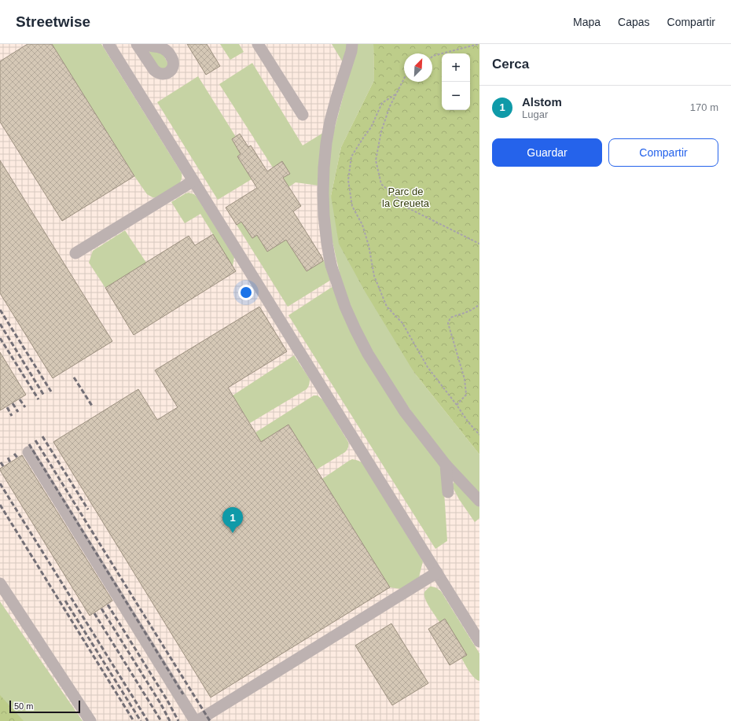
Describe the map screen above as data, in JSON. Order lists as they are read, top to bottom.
{
  "parks": ["Parc de la Creueta"],
  "scale_bar": "50 m",
  "north": "top right",
  "page": {
    "header": "Streetwise",
    "nav": ["Mapa", "Capas", "Compartir"],
    "heading": "Cerca",
    "map_buttons": ["+", "−"],
    "list": [
      {
        "mark": "1",
        "name": "Alstom",
        "note": "Lugar",
        "value": "170 m"
      }
    ],
    "buttons": ["Guardar", "Compartir"],
    "pins": "1",
    "scale": "50 m"
  }
}
